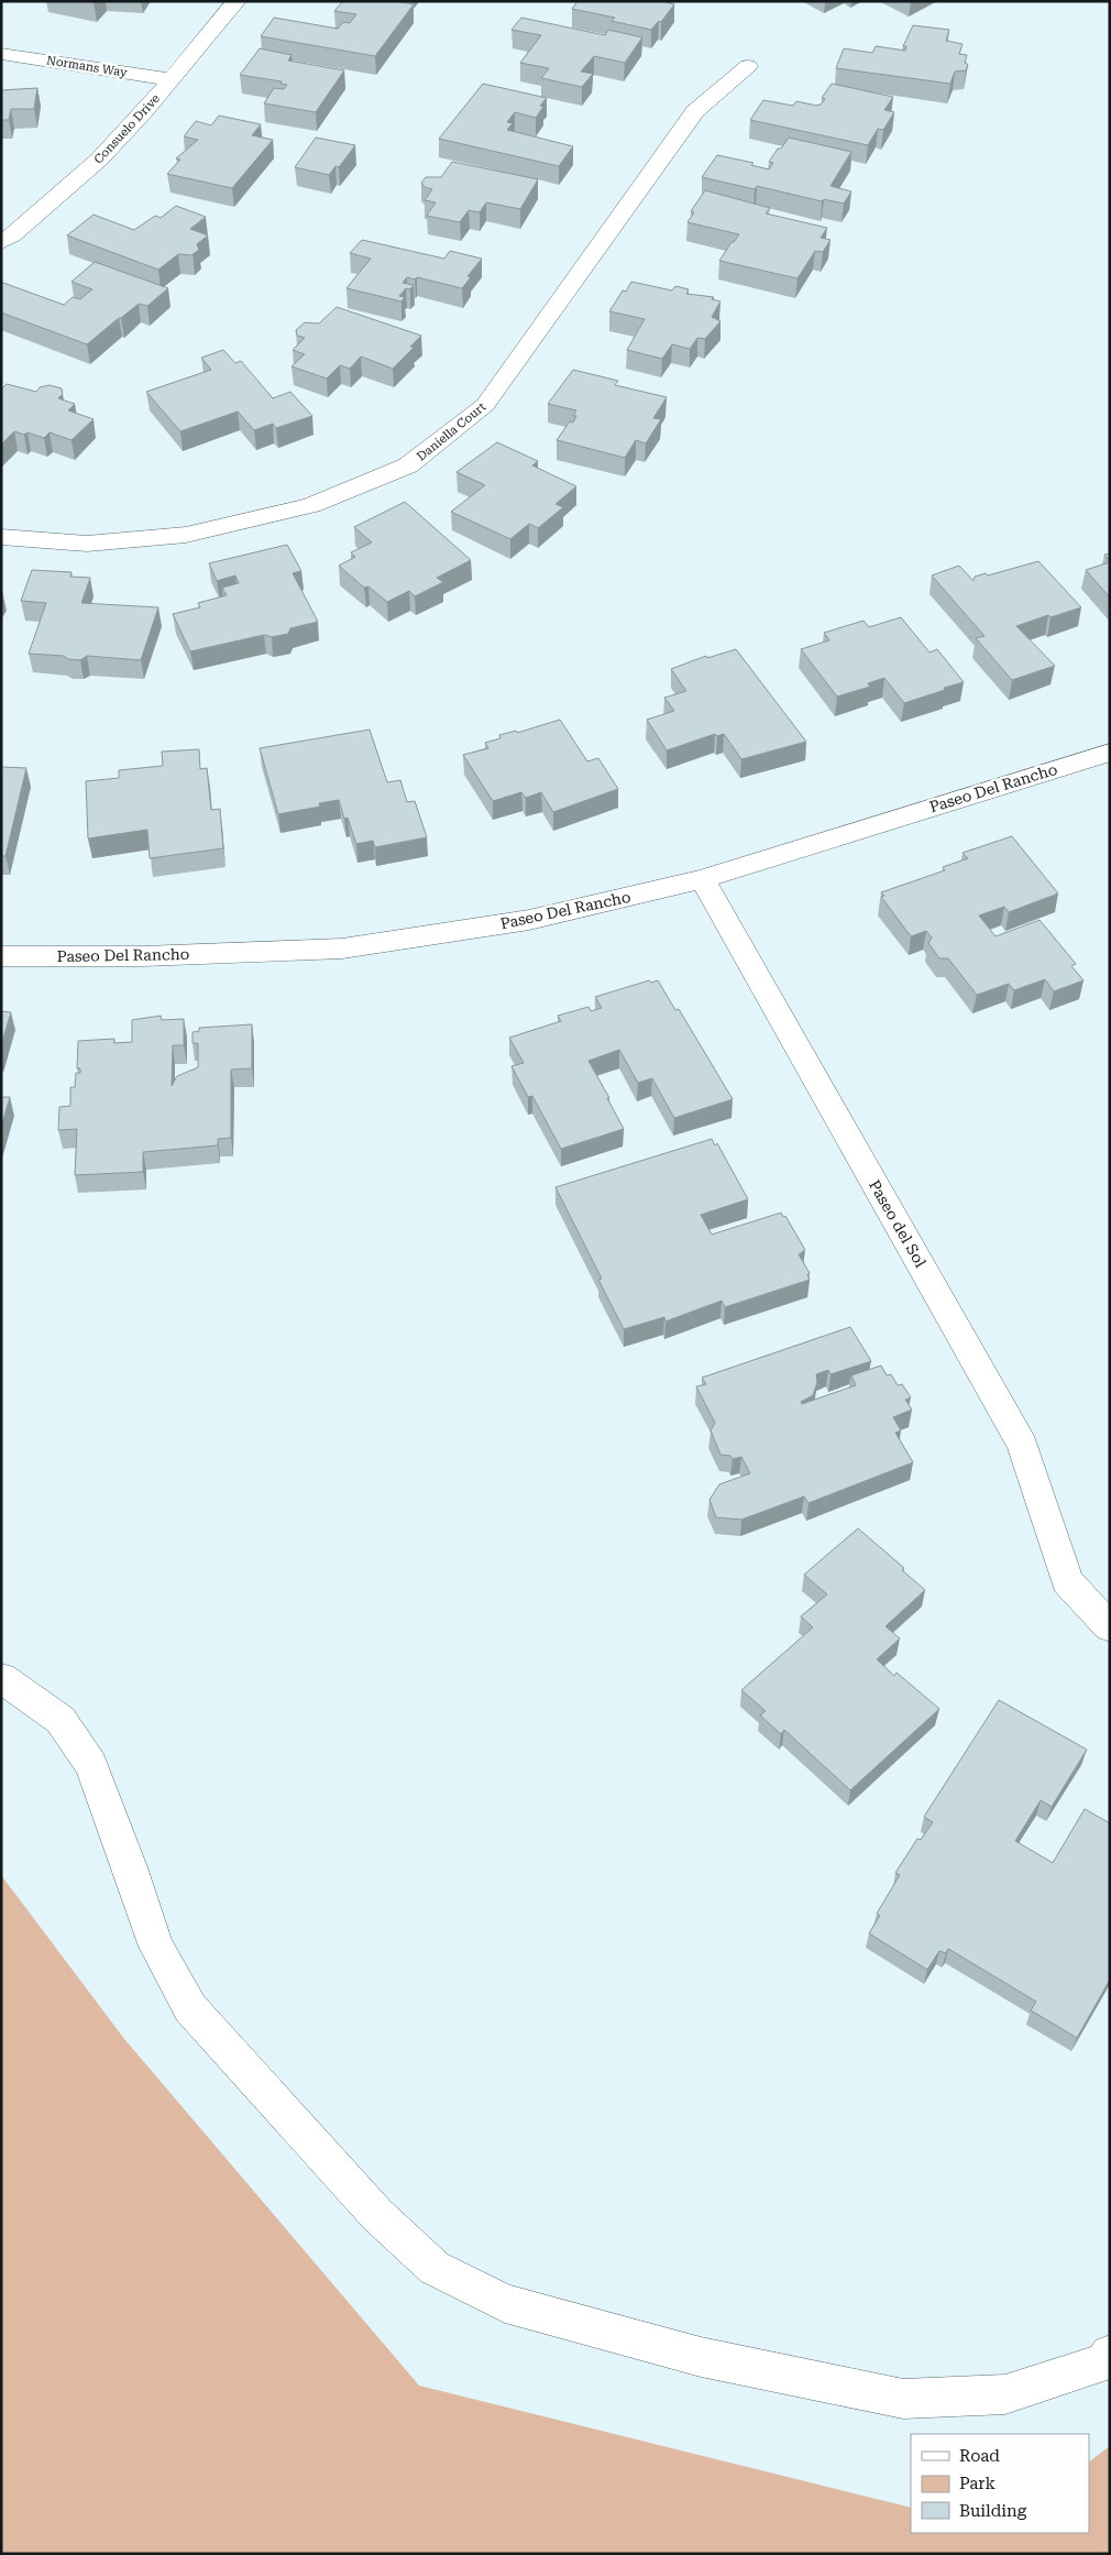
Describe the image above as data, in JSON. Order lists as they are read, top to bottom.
{
  "streets": {
    "street": [
      "Normans Way",
      "Consuelo Drive",
      "Daniella Court",
      "Paseo Del Rancho",
      "Paseo del Sol"
    ]
  },
  "crossings": [
    ["Normans Way", "Consuelo Drive"],
    ["Paseo Del Rancho", "Paseo del Sol"]
  ],
  "legend": ["Road", "Park", "Building"]
}
